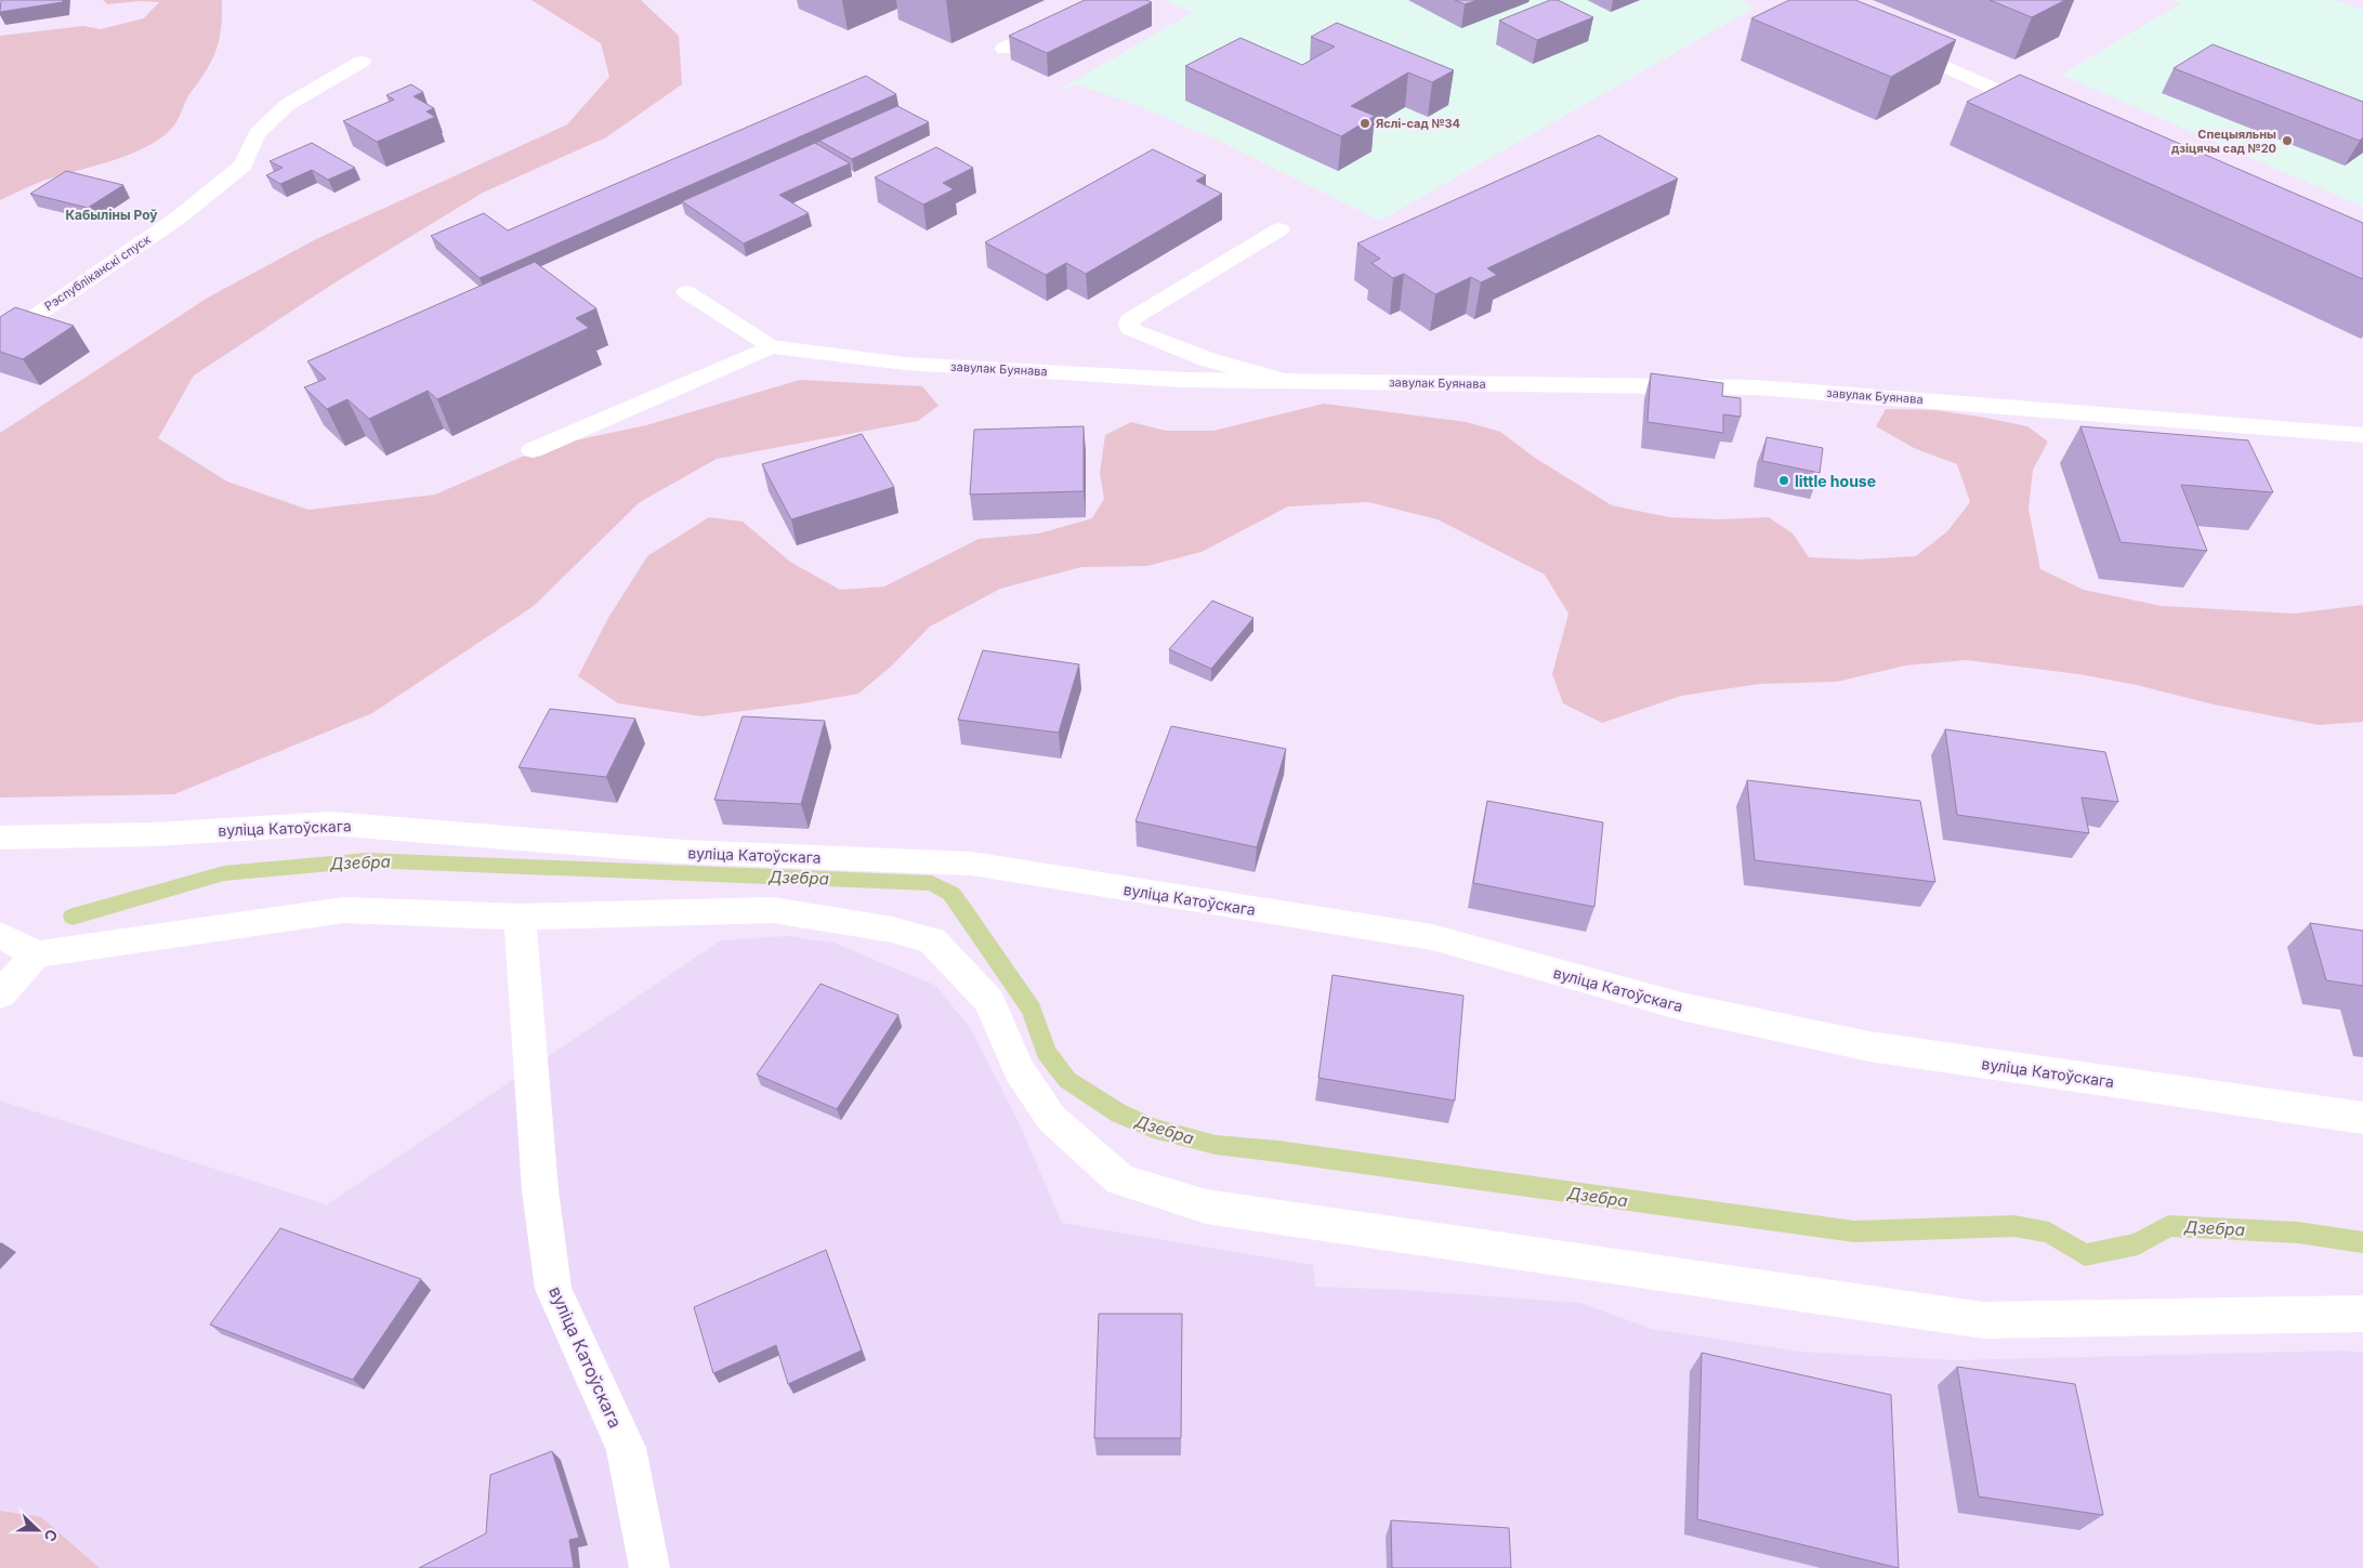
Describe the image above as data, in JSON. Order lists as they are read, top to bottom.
{
  "streets": {
    "street": ["Рэспубліканскі спуск", "завулак Буянава", "вуліца Катоўскага"]
  },
  "districts": ["Кабыліны Роў"],
  "water": ["Дзебра"],
  "places": ["Яслі-сад №34", "Спецыяльны дзіцячы сад №20", "little house"],
  "north": "right"
}
